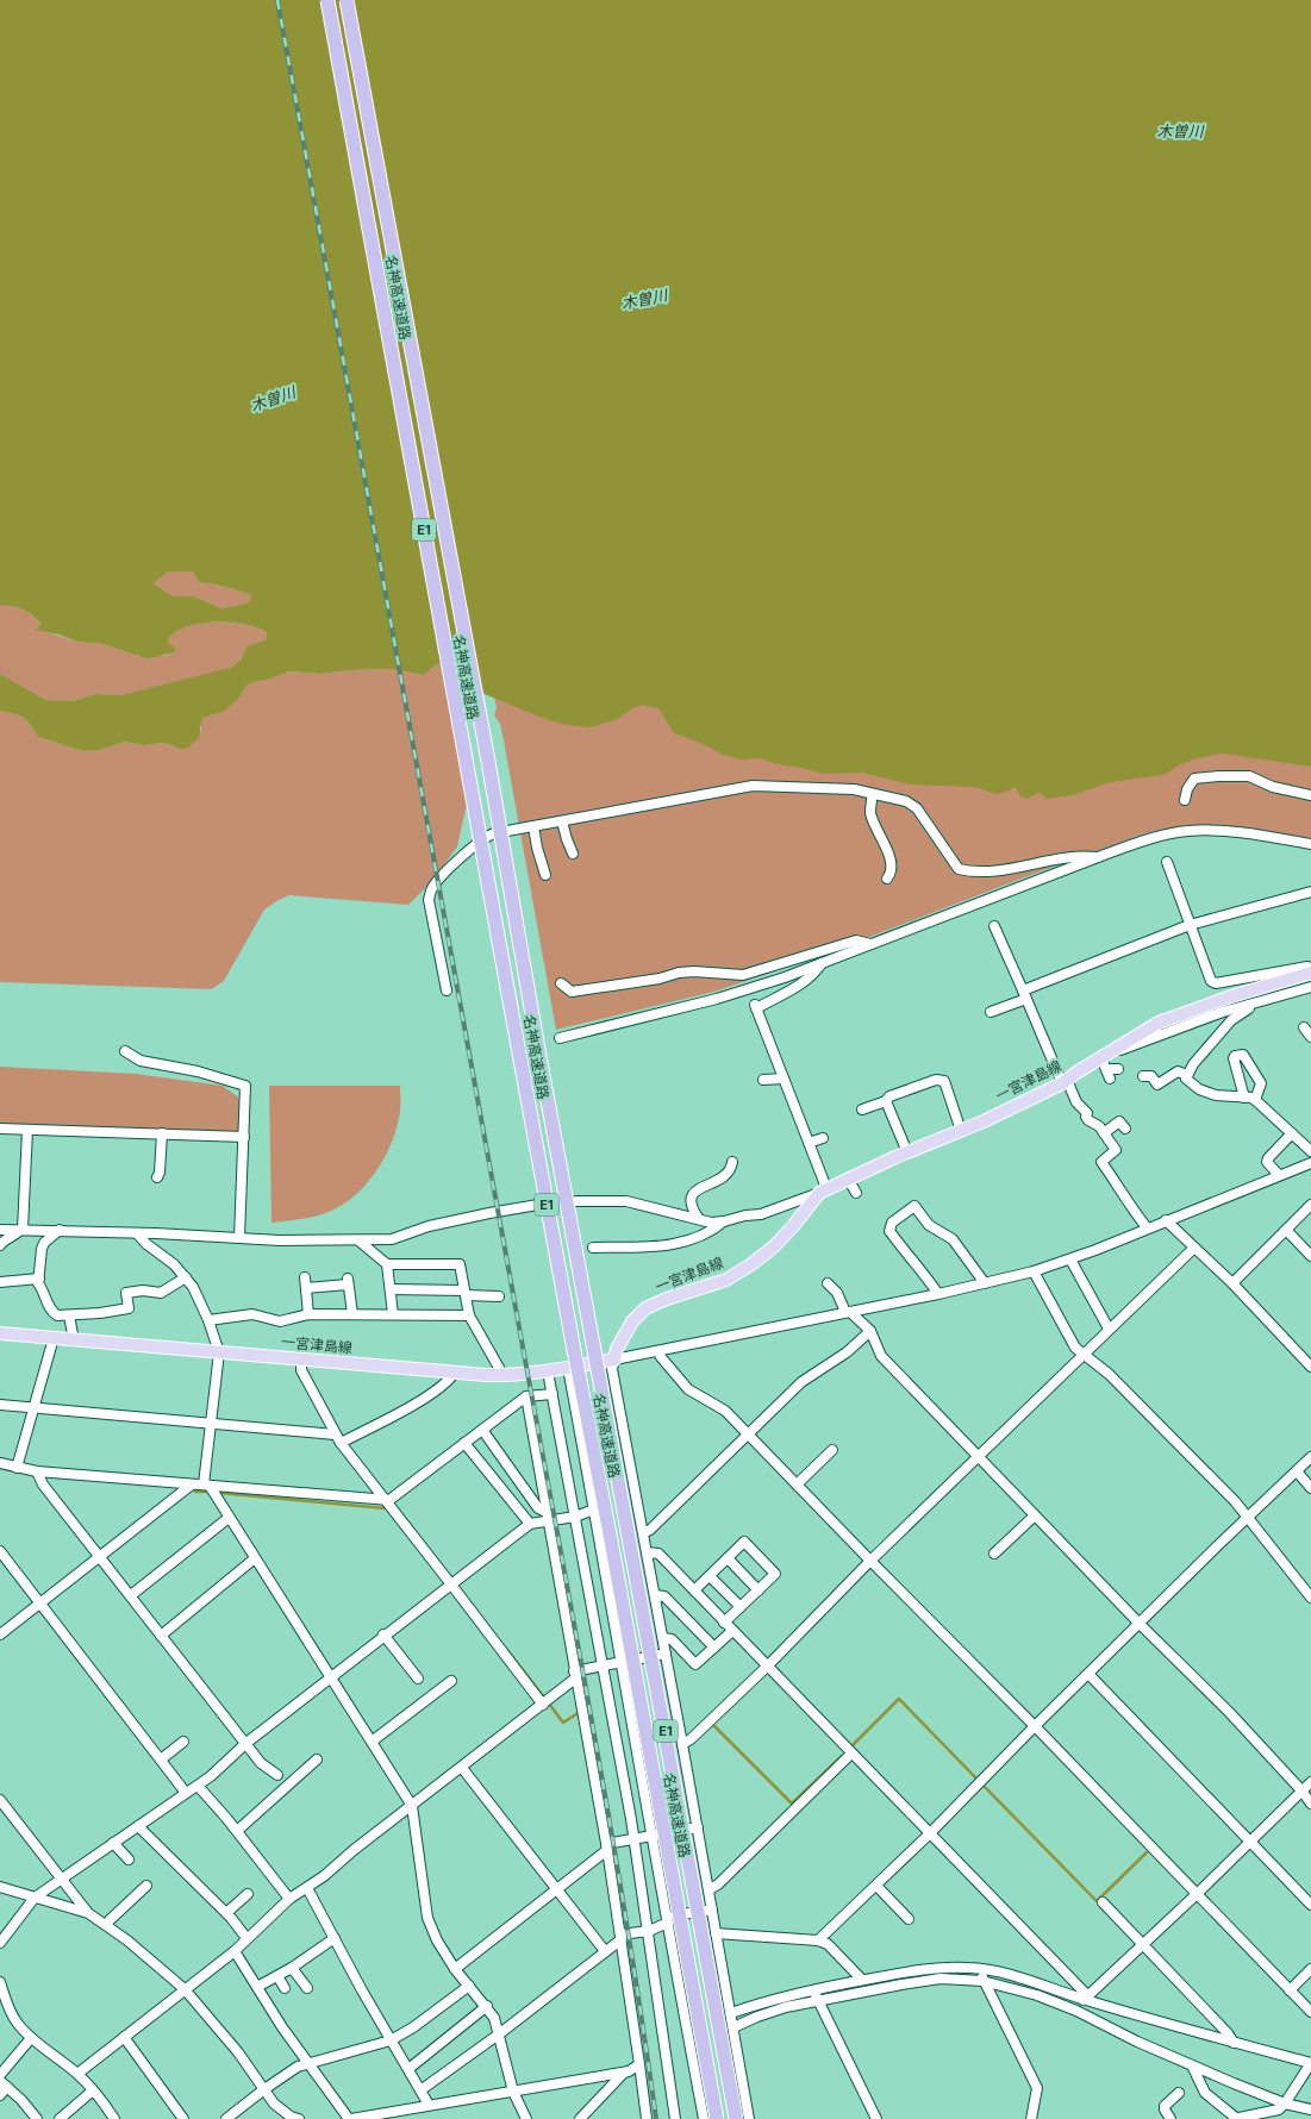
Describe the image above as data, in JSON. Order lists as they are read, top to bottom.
{
  "streets": {
    "highway": ["名神高速道路", "E1"],
    "main road": ["一宮津島線"]
  },
  "water": ["木曽川"]
}
